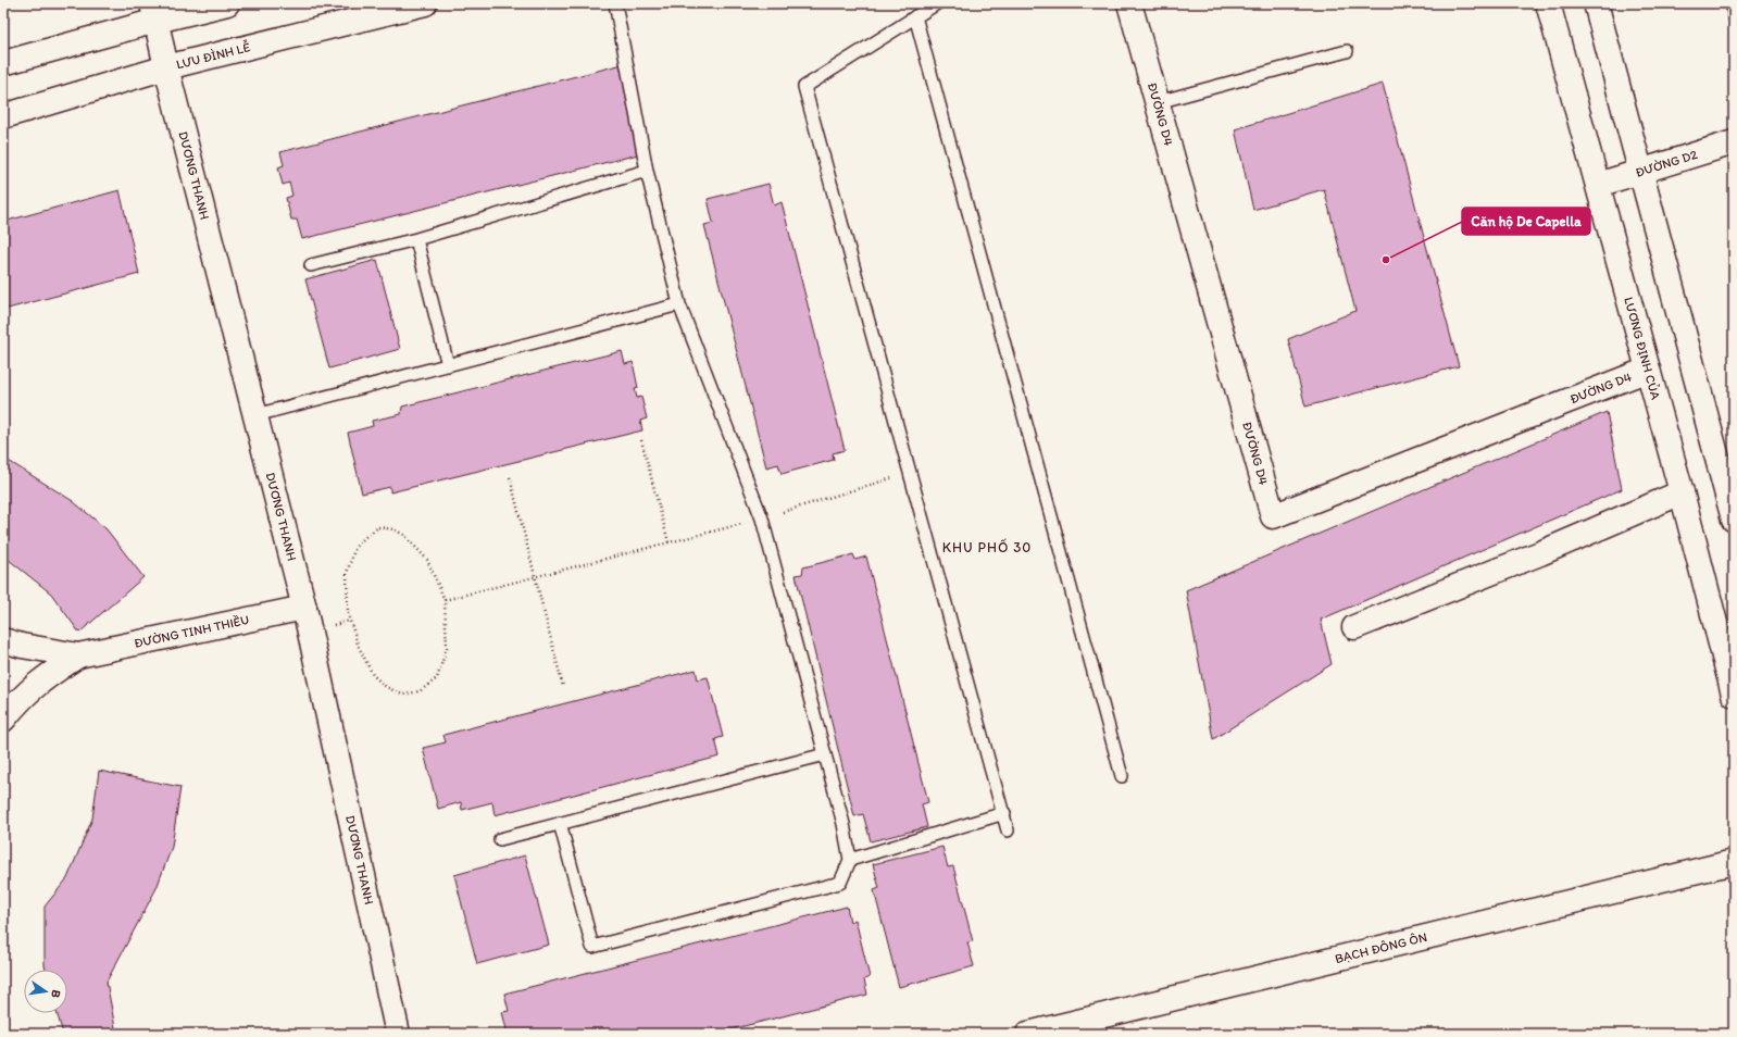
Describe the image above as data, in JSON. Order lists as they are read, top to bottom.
{
  "streets": {
    "street": [
      "LƯU ĐÌNH LỄ",
      "ĐƯỜNG D4",
      "ĐƯỜNG D2",
      "DƯƠNG THANH",
      "LƯƠNG ĐỊNH CỦA",
      "ĐƯỜNG TINH THIỀU",
      "BẠCH ĐÔNG ÔN"
    ]
  },
  "crossings": [
    ["LƯU ĐÌNH LỄ", "DƯƠNG THANH"],
    ["ĐƯỜNG D4", "LƯƠNG ĐỊNH CỦA"],
    ["ĐƯỜNG D2", "LƯƠNG ĐỊNH CỦA"],
    ["DƯƠNG THANH", "ĐƯỜNG TINH THIỀU"]
  ],
  "districts": ["KHU PHỐ 30"],
  "places": ["Căn hộ De Capella"],
  "north": "right"
}
